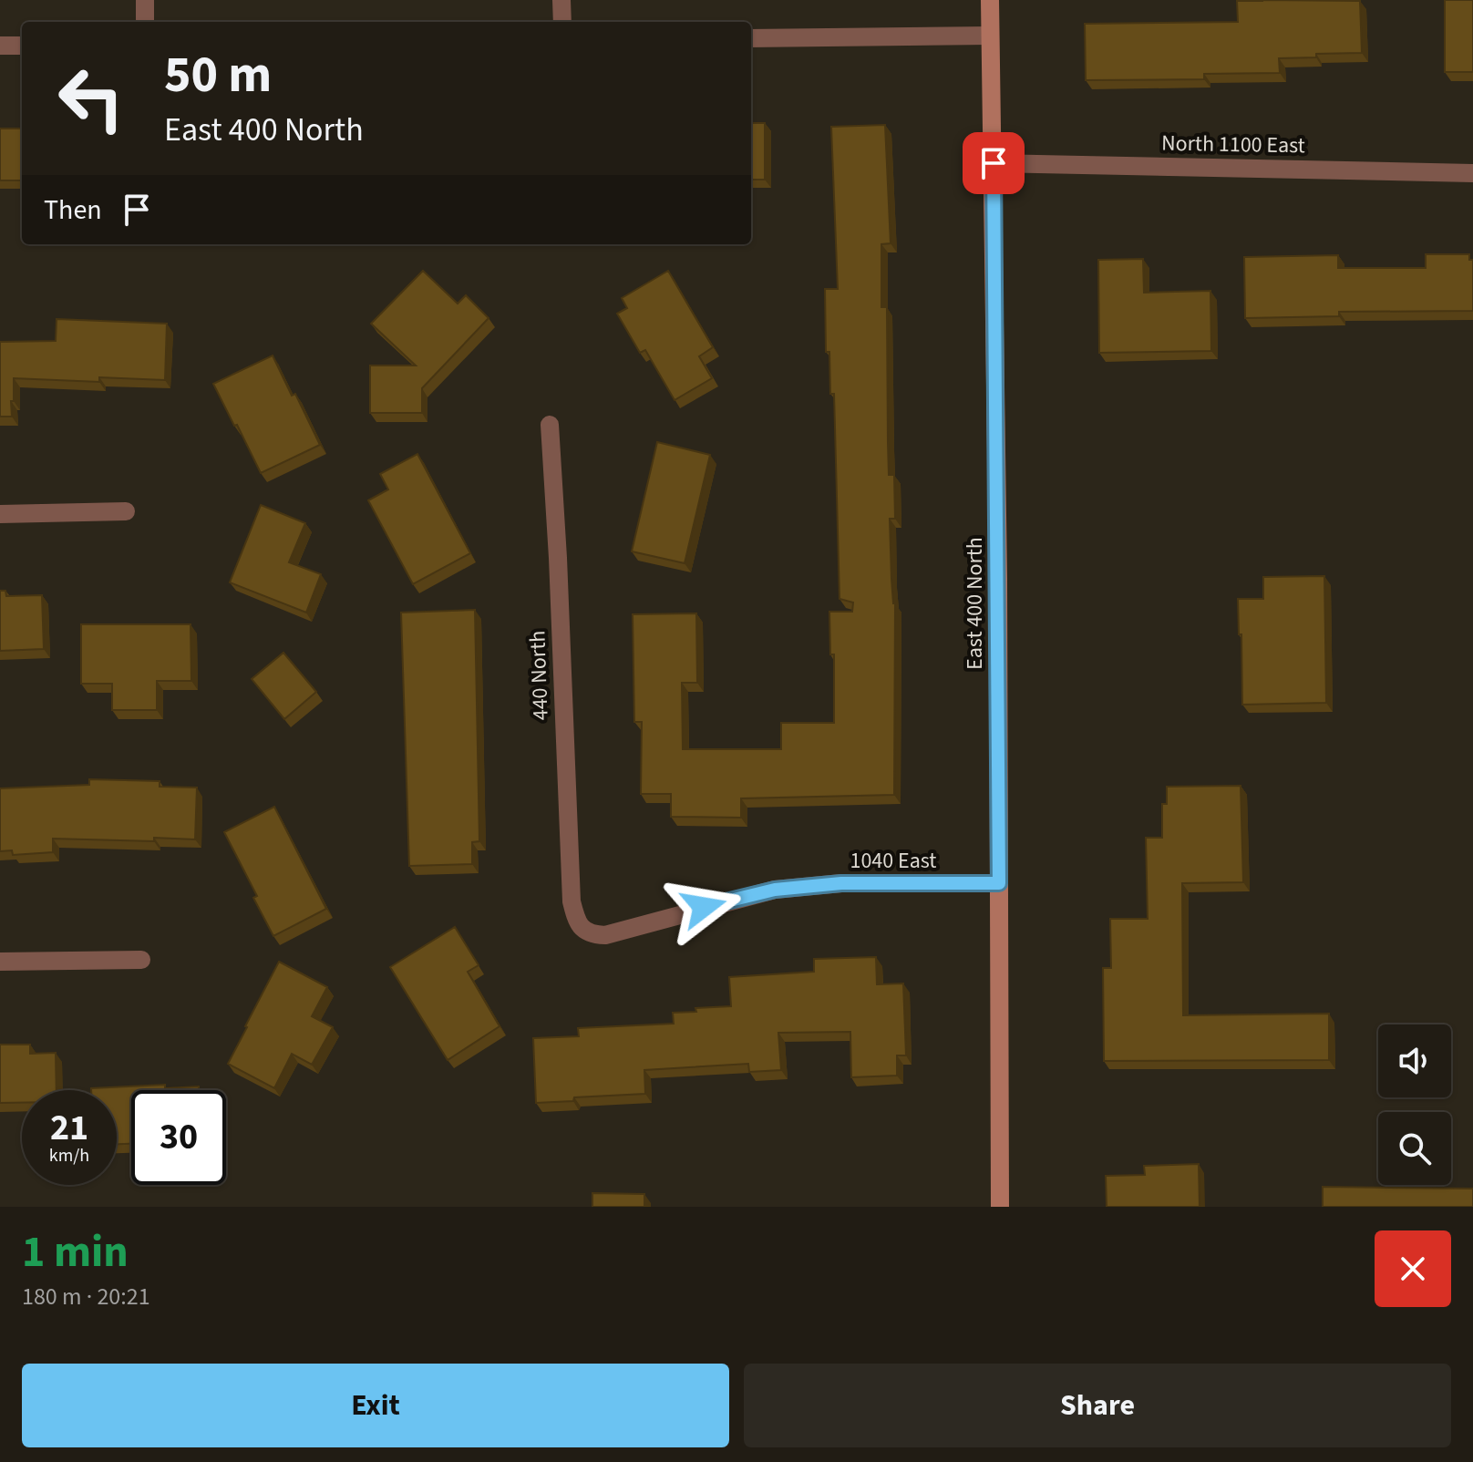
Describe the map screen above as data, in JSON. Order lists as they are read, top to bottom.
{
  "streets": {
    "street": [
      "North 1100 East",
      "East 400 North",
      "440 North",
      "1040 East"
    ]
  },
  "crossings": [
    ["North 1100 East", "East 400 North"],
    ["East 400 North", "1040 East"],
    ["440 North", "1040 East"]
  ],
  "page": {
    "turn": ["50 m", "East 400 North"],
    "then": "Then",
    "speed": "21 km/h",
    "limit": "30",
    "heading": ["1 min", "180 m · 20:21"],
    "buttons": ["Exit", "Share"]
  }
}
